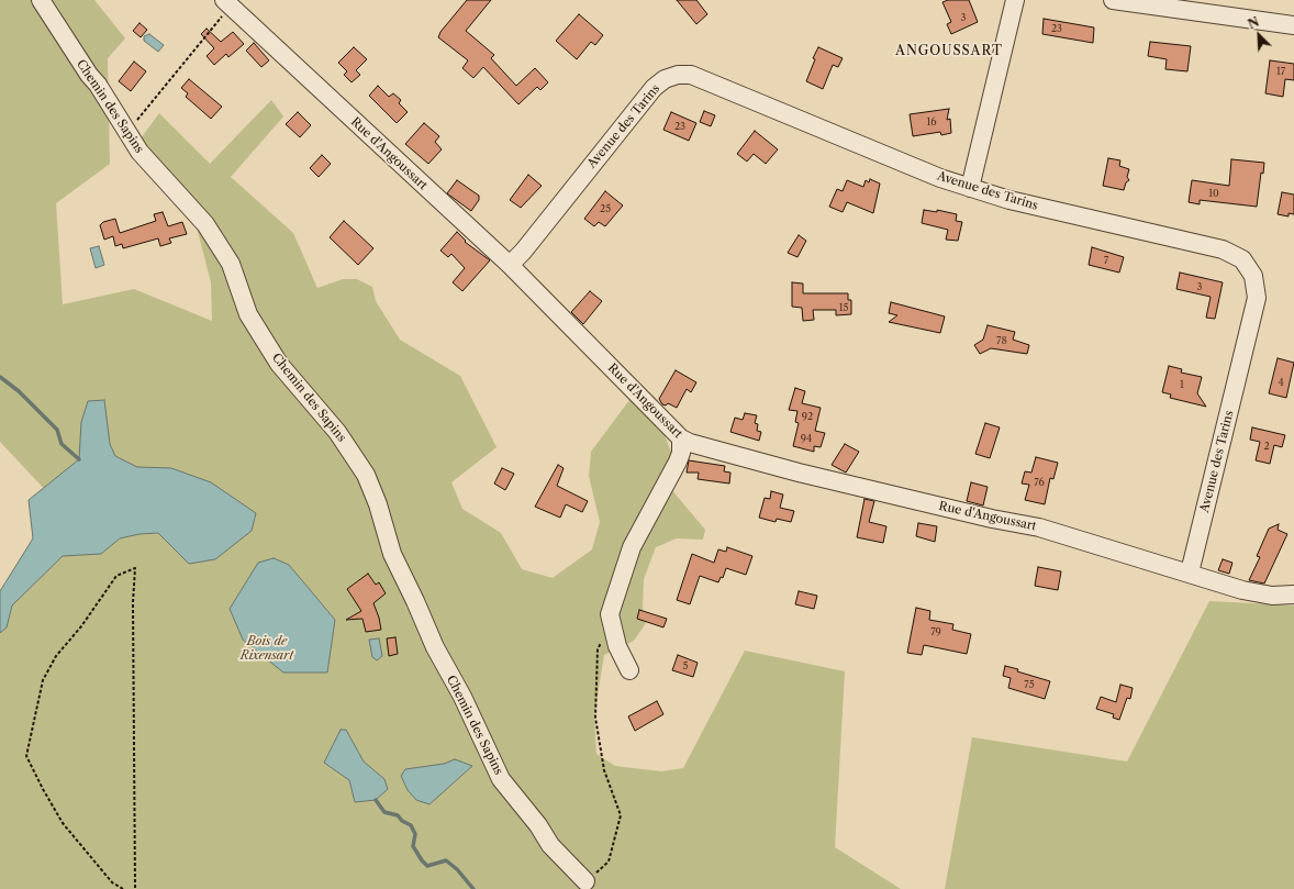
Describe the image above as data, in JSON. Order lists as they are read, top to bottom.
{
  "streets": {
    "street": ["Chemin des Sapins", "Avenue des Tarins", "Rue d'Angoussart"]
  },
  "crossings": [
    ["Avenue des Tarins", "Rue d'Angoussart"]
  ],
  "districts": ["ANGOUSSART"],
  "parks": ["Bois de Rixensart"],
  "house_numbers": [
    "3",
    "23",
    "17",
    "16",
    "23",
    "10",
    "25",
    "7",
    "3",
    "15",
    "78",
    "4",
    "1",
    "92",
    "94",
    "2",
    "76",
    "79",
    "5",
    "75"
  ],
  "north": "top left"
}
